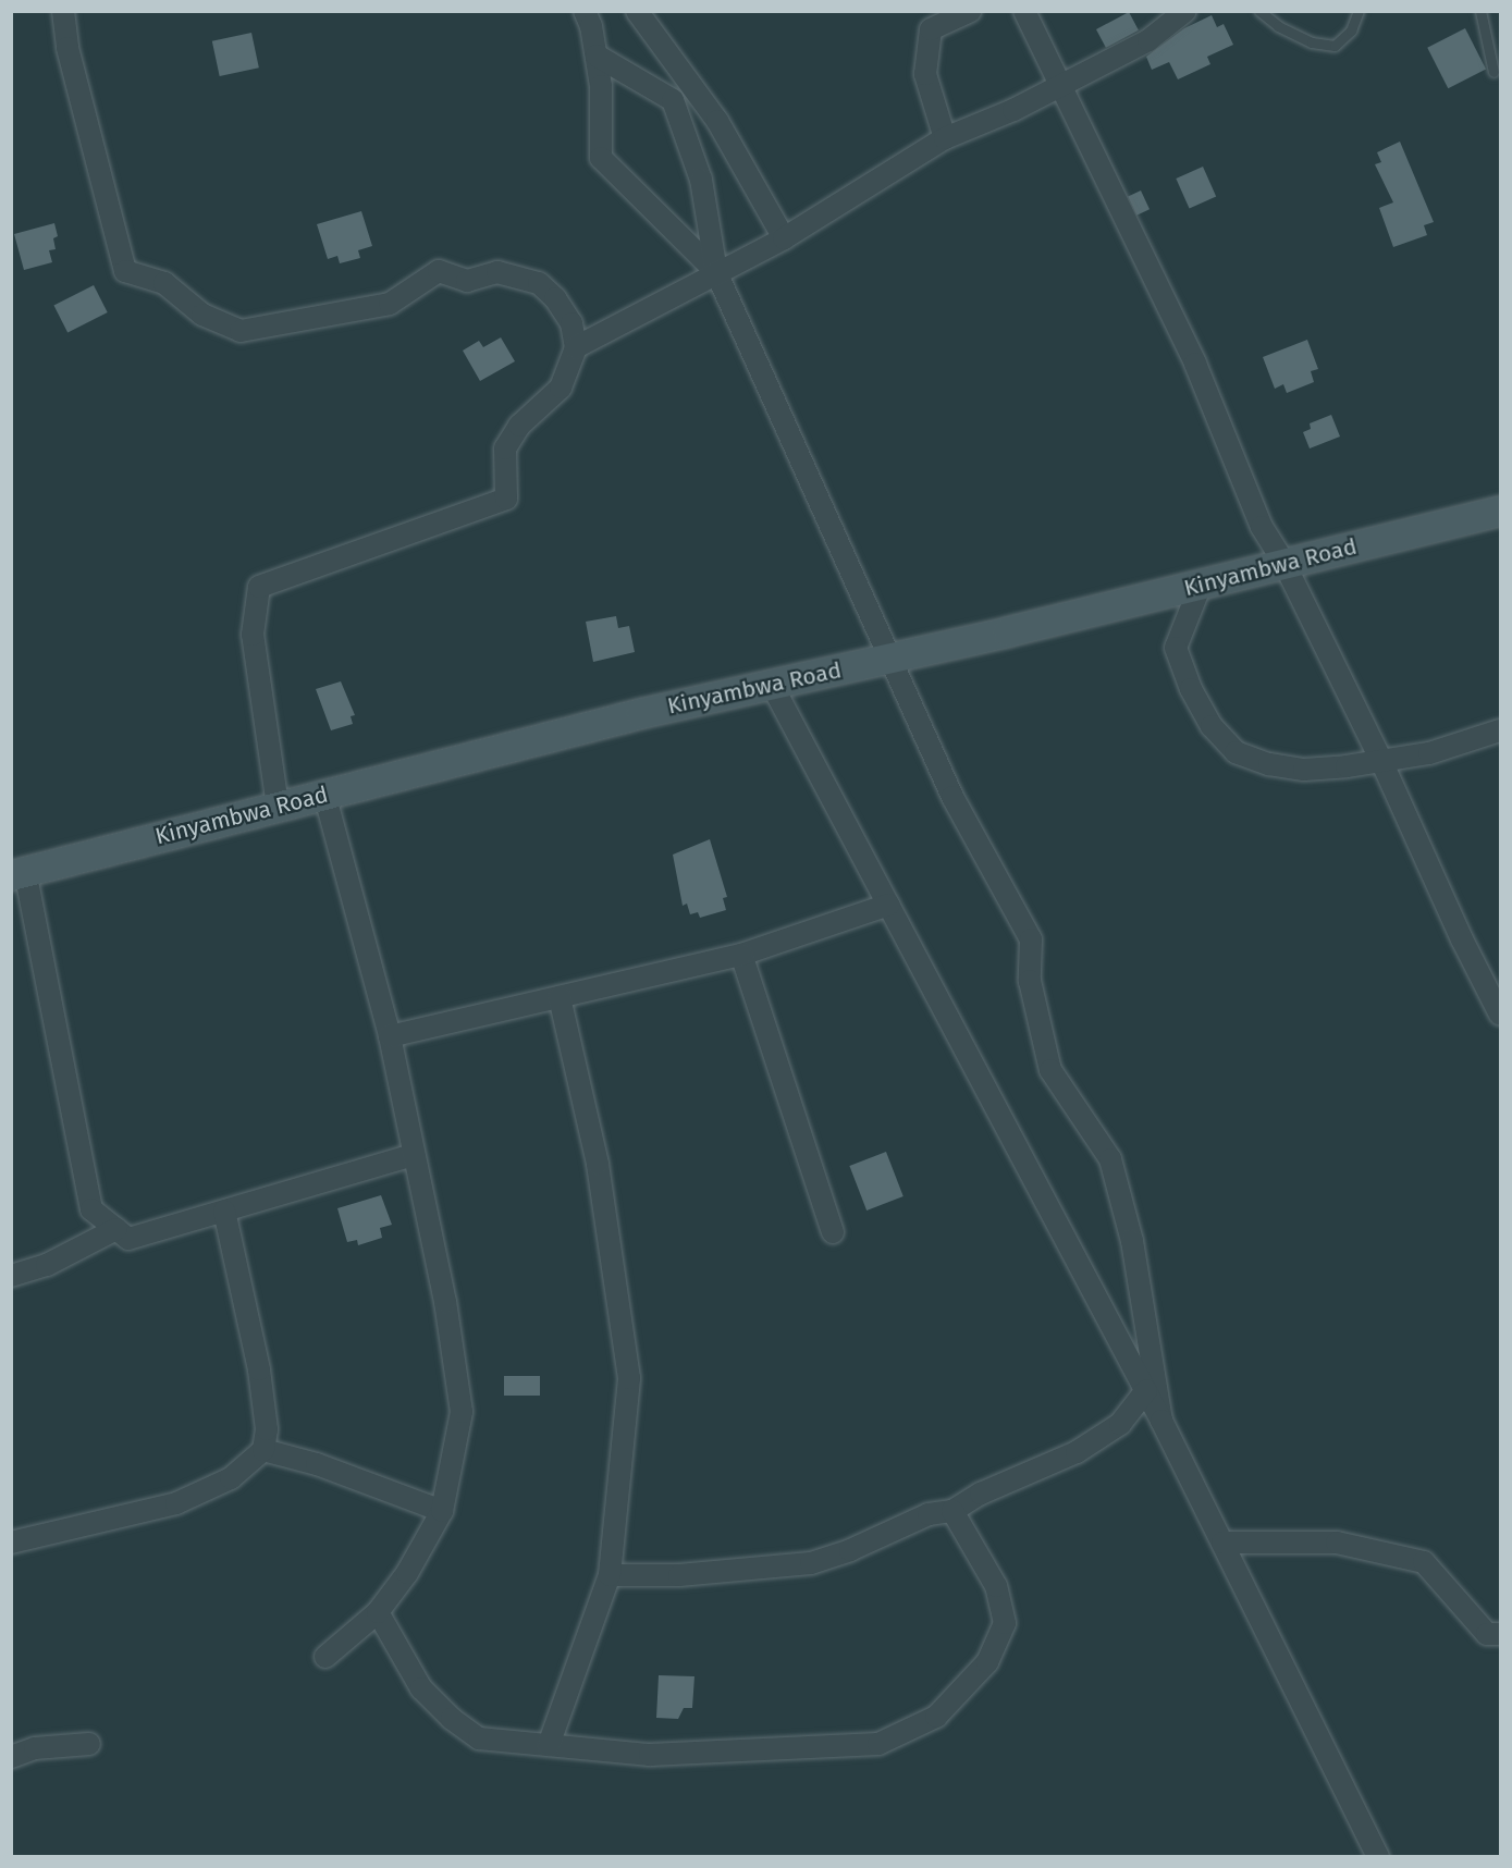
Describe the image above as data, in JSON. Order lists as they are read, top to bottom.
{
  "streets": {
    "street": ["Kinyambwa Road"]
  }
}
